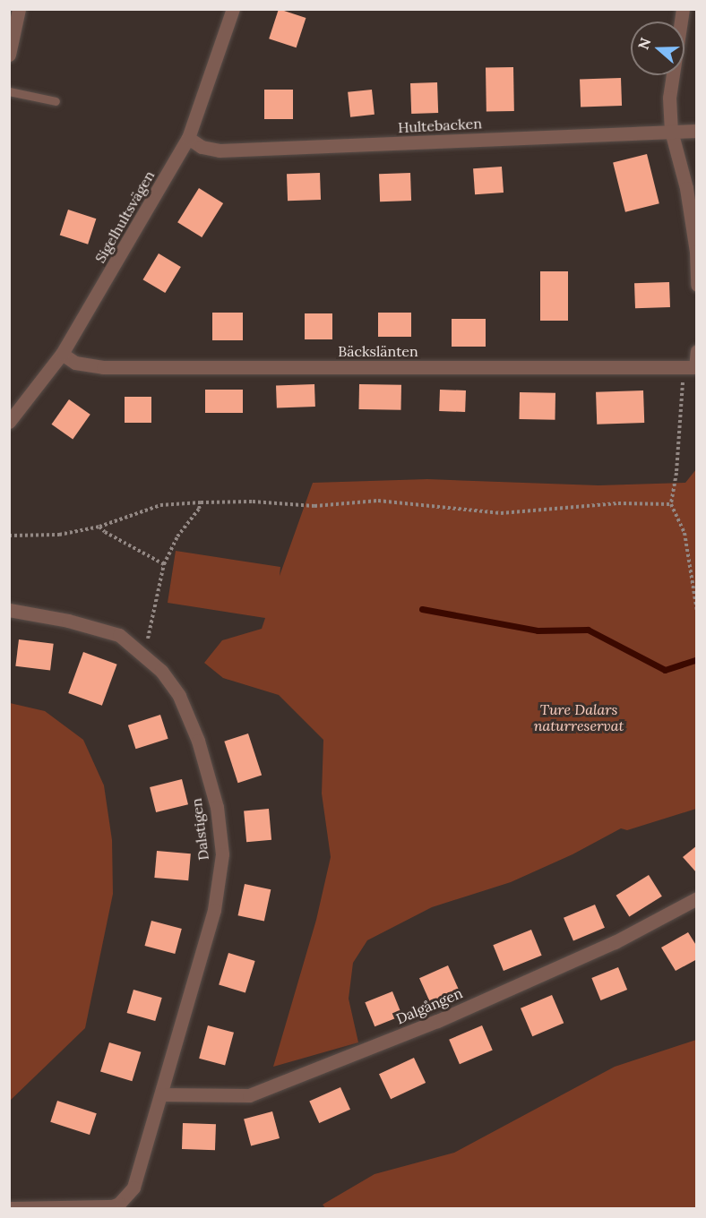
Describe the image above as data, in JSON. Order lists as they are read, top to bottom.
{
  "streets": {
    "street": [
      "Hultebacken",
      "Sigelhultsvägen",
      "Bäckslänten",
      "Dalstigen",
      "Dalgången"
    ]
  },
  "crossings": [
    ["Hultebacken", "Sigelhultsvägen"],
    ["Sigelhultsvägen", "Bäckslänten"],
    ["Dalstigen", "Dalgången"]
  ],
  "parks": ["Ture Dalars naturreservat"],
  "north": "left"
}
